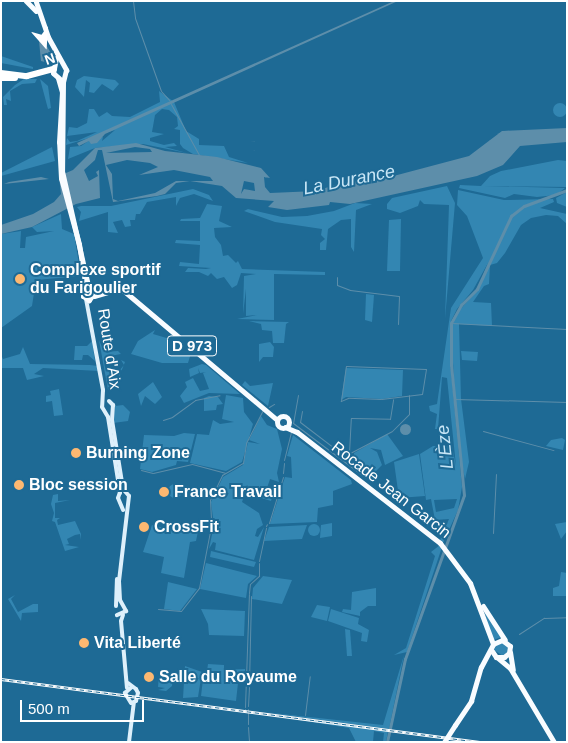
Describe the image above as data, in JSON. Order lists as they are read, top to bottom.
{
  "streets": {
    "main road": ["D 973", "Route d'Aix", "Rocade Jean Garcin"]
  },
  "crossings": [
    ["D 973", "Route d'Aix"]
  ],
  "water": ["La Durance", "L'Èze"],
  "places": [
    "Complexe sportif du Farigoulier",
    "Burning Zone",
    "Bloc session",
    "France Travail",
    "CrossFit",
    "Vita Liberté",
    "Salle du Royaume"
  ],
  "scale_bar": "500 m",
  "north": "bottom"
}
